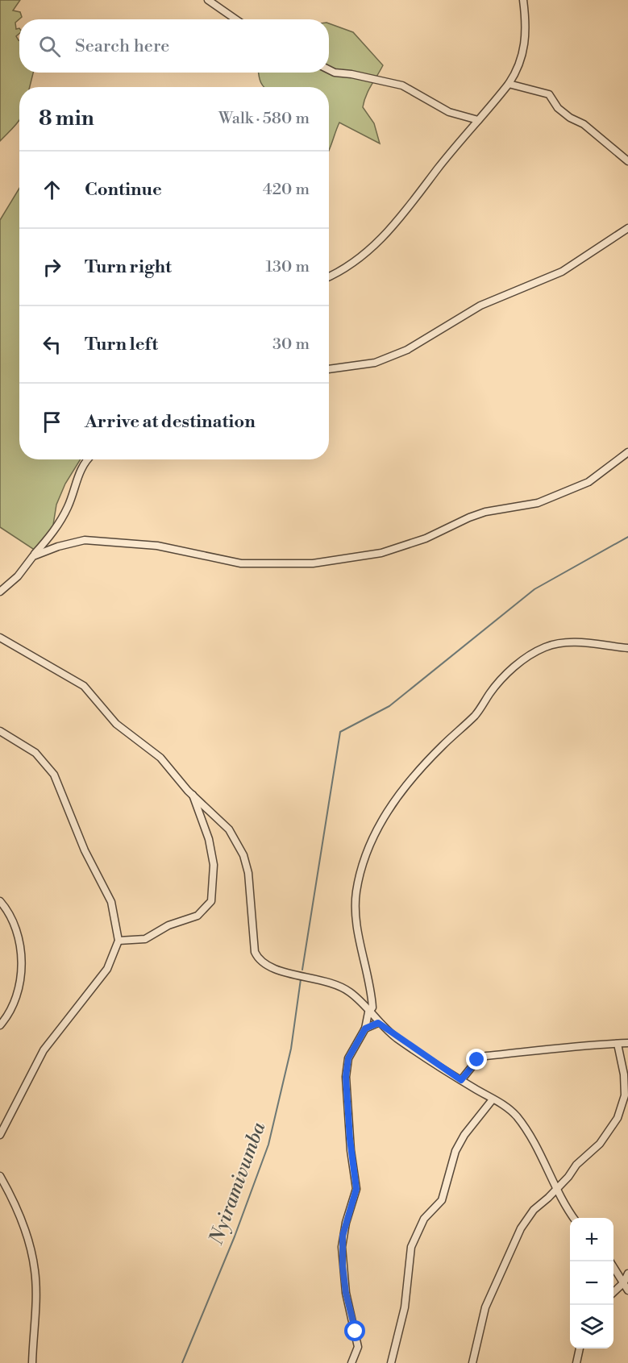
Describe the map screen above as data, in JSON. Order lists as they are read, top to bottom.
{
  "water": ["Nyiramivumba"],
  "page": {
    "search": "Search here",
    "heading": ["8 min", "Walk · 580 m"],
    "list": [
      ["Continue", "420 m"],
      ["Turn right", "130 m"],
      ["Turn left", "30 m"],
      "Arrive at destination"
    ],
    "map_buttons": ["+", "−"]
  }
}
